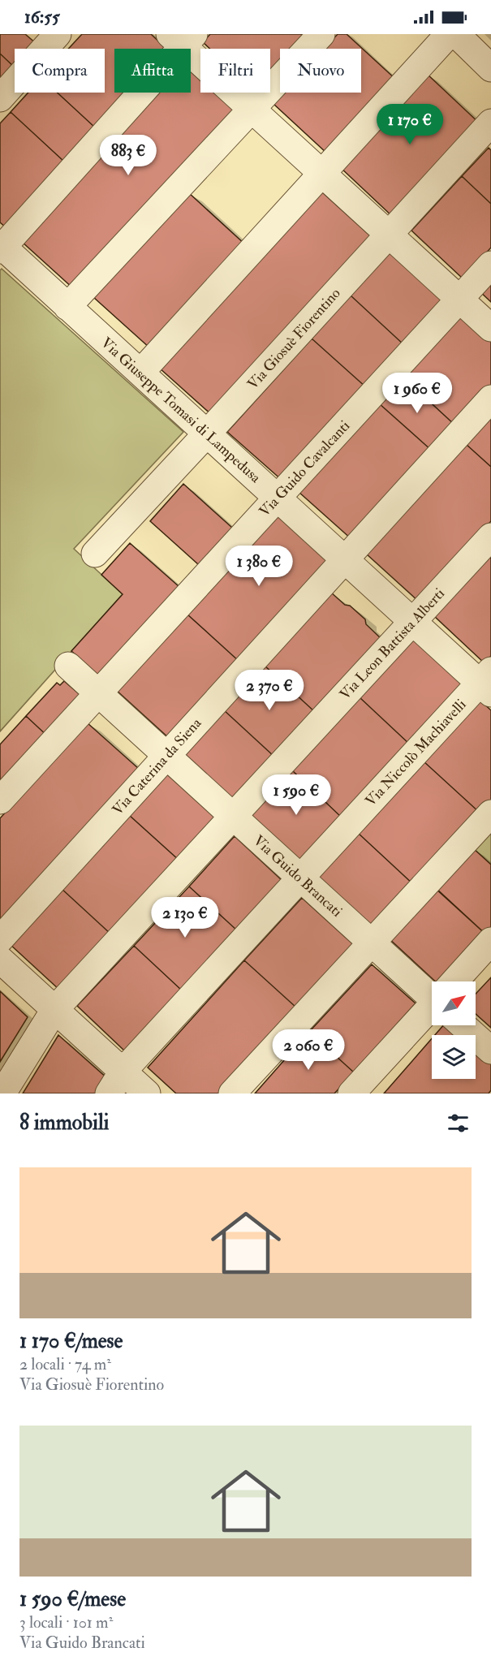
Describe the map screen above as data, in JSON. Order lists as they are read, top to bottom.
{
  "streets": {
    "street": [
      "Via Giosuè Fiorentino",
      "Via Giuseppe Tomasi di Lampedusa",
      "Via Guido Cavalcanti",
      "Via Leon Battista Alberti",
      "Via Niccolò Machiavelli",
      "Via Caterina da Siena",
      "Via Guido Brancati"
    ]
  },
  "crossings": [
    ["Via Giosuè Fiorentino", "Via Giuseppe Tomasi di Lampedusa"],
    ["Via Giuseppe Tomasi di Lampedusa", "Via Guido Cavalcanti"],
    ["Via Giuseppe Tomasi di Lampedusa", "Via Leon Battista Alberti"],
    ["Via Giuseppe Tomasi di Lampedusa", "Via Niccolò Machiavelli"],
    ["Via Giuseppe Tomasi di Lampedusa", "Via Caterina da Siena"],
    ["Via Guido Cavalcanti", "Via Guido Brancati"],
    ["Via Leon Battista Alberti", "Via Guido Brancati"],
    ["Via Niccolò Machiavelli", "Via Guido Brancati"],
    ["Via Caterina da Siena", "Via Guido Brancati"]
  ],
  "north": "top right",
  "page": {
    "status": "16:55",
    "chip": [
      "Compra",
      "Affitta",
      "Filtri",
      "Nuovo"
    ],
    "price": [
      "1 170 €",
      "883 €",
      "1 960 €",
      "1 380 €",
      "2 370 €",
      "1 590 €",
      "2 130 €",
      "2 060 €"
    ],
    "heading": "8 immobili",
    "list": [
      {
        "name": "1 170 €/mese",
        "note": "2 locali · 74 m² · Via Giosuè Fiorentino"
      },
      {
        "name": "1 590 €/mese",
        "note": "3 locali · 101 m² · Via Guido Brancati"
      }
    ]
  }
}
